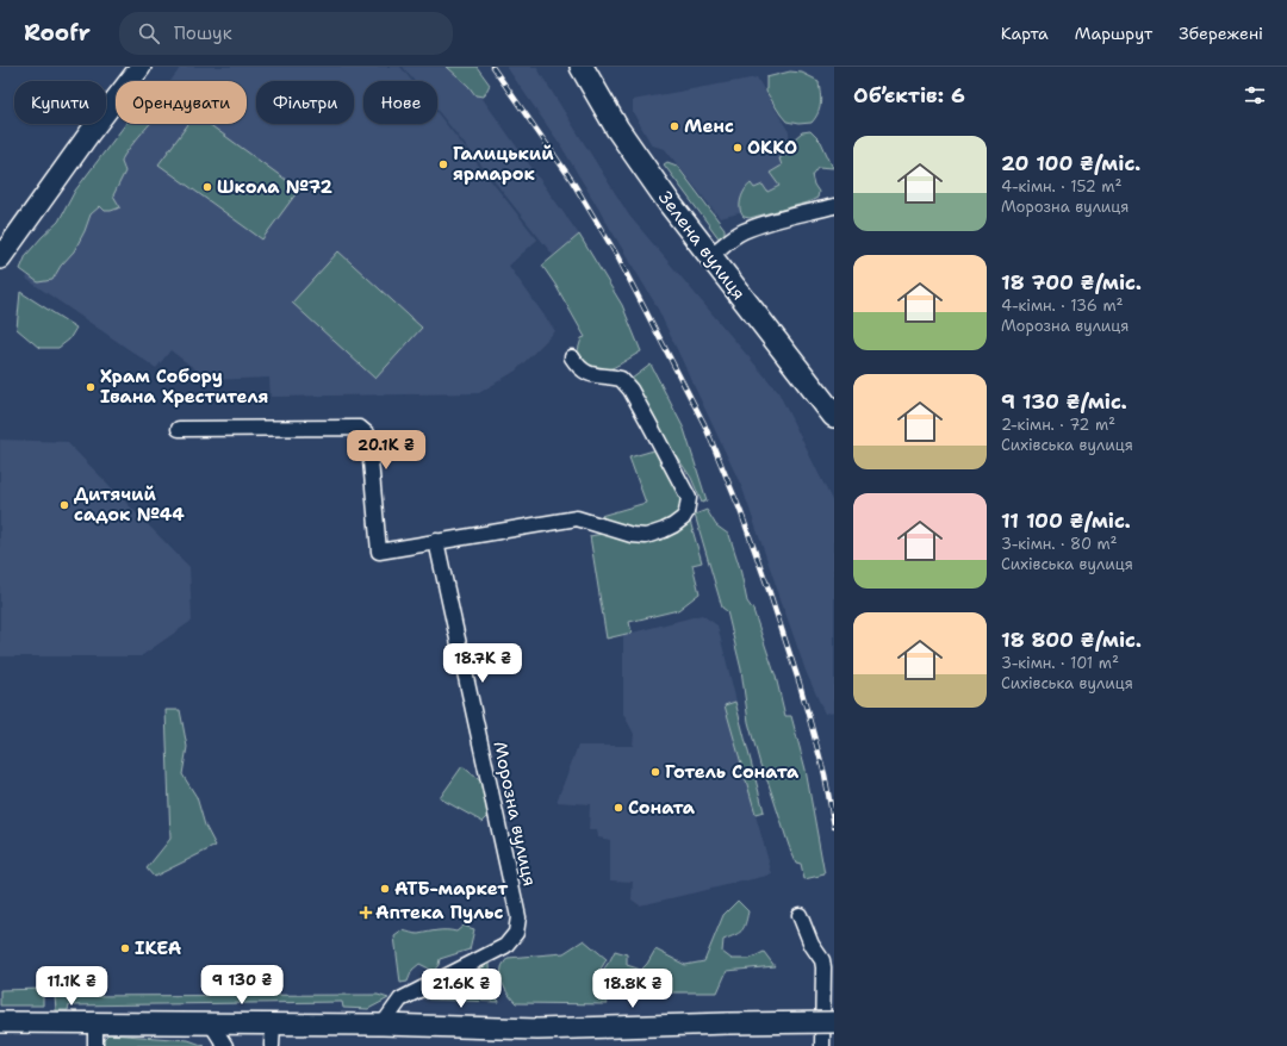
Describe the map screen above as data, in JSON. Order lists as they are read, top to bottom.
{
  "streets": {
    "main road": ["Зелена вулиця"],
    "street": ["Морозна вулиця"]
  },
  "places": {
    "other": [
      "Менс",
      "ОККО",
      "Галицький ярмарок",
      "Школа №72",
      "Храм Собору Івана Хрестителя",
      "Дитячий садок №44",
      "Готель Соната",
      "Соната",
      "АТБ-маркет",
      "IKEA"
    ],
    "health": ["Аптека Пульс"]
  },
  "page": {
    "header": "Roofr",
    "search": "Пошук",
    "nav": ["Карта", "Маршрут", "Збережені"],
    "heading": "Об’єктів: 6",
    "chip": [
      "Купити",
      "Орендувати",
      "Фільтри",
      "Нове"
    ],
    "list": [
      {
        "name": "20 100 ₴/міс.",
        "note": "4-кімн. · 152 m² · Морозна вулиця"
      },
      {
        "name": "18 700 ₴/міс.",
        "note": "4-кімн. · 136 m² · Морозна вулиця"
      },
      {
        "name": "9 130 ₴/міс.",
        "note": "2-кімн. · 72 m² · Сихівська вулиця"
      },
      {
        "name": "11 100 ₴/міс.",
        "note": "3-кімн. · 80 m² · Сихівська вулиця"
      },
      {
        "name": "18 800 ₴/міс.",
        "note": "3-кімн. · 101 m² · Сихівська вулиця"
      }
    ],
    "price": [
      "20.1K ₴",
      "18.7K ₴",
      "9 130 ₴",
      "11.1K ₴",
      "21.6K ₴",
      "18.8K ₴"
    ]
  }
}
